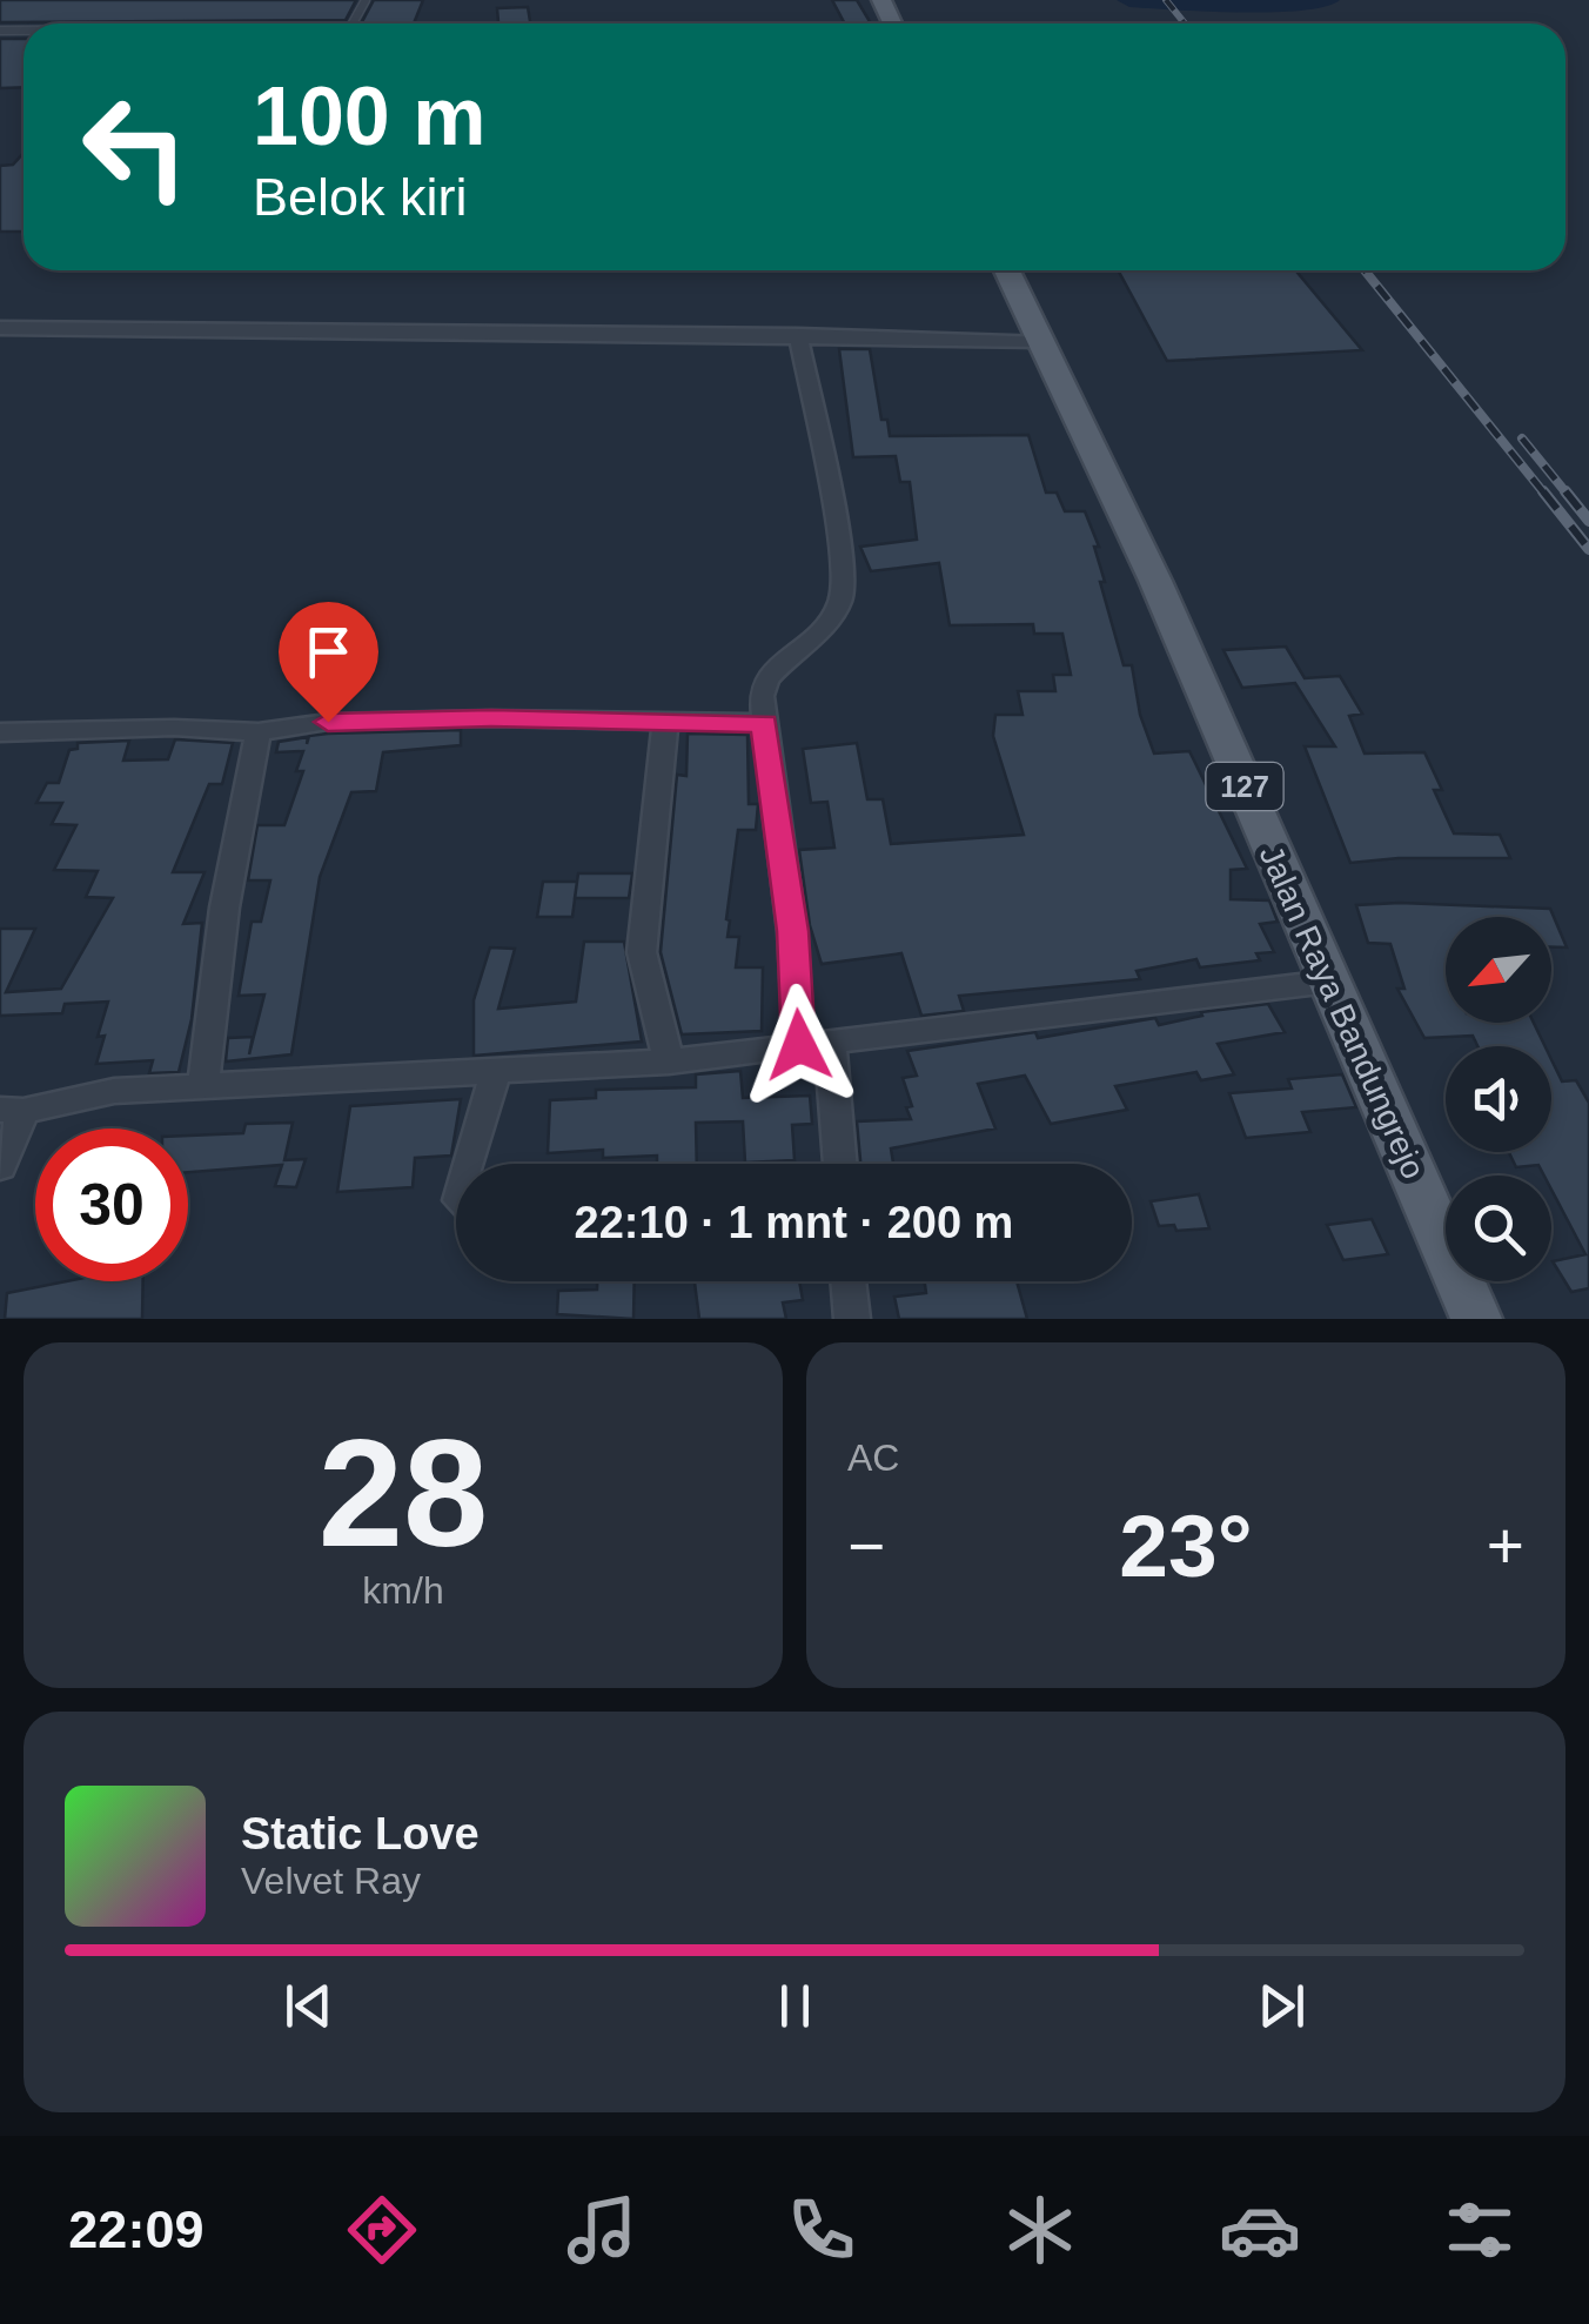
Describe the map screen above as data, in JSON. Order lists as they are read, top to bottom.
{
  "streets": {
    "main road": ["127", "Jalan Raya Bandungrejo"]
  },
  "north": "bottom left",
  "page": {
    "turn": ["100 m", "Belok kiri"],
    "limit": "30",
    "trip": "22:10 · 1 mnt · 200 m",
    "tile": [
      ["28", "km/h"],
      "AC"
    ],
    "heat": ["−", "23°", "+"],
    "song": ["Static Love", "Velvet Ray"],
    "tabs": "22:09"
  }
}
